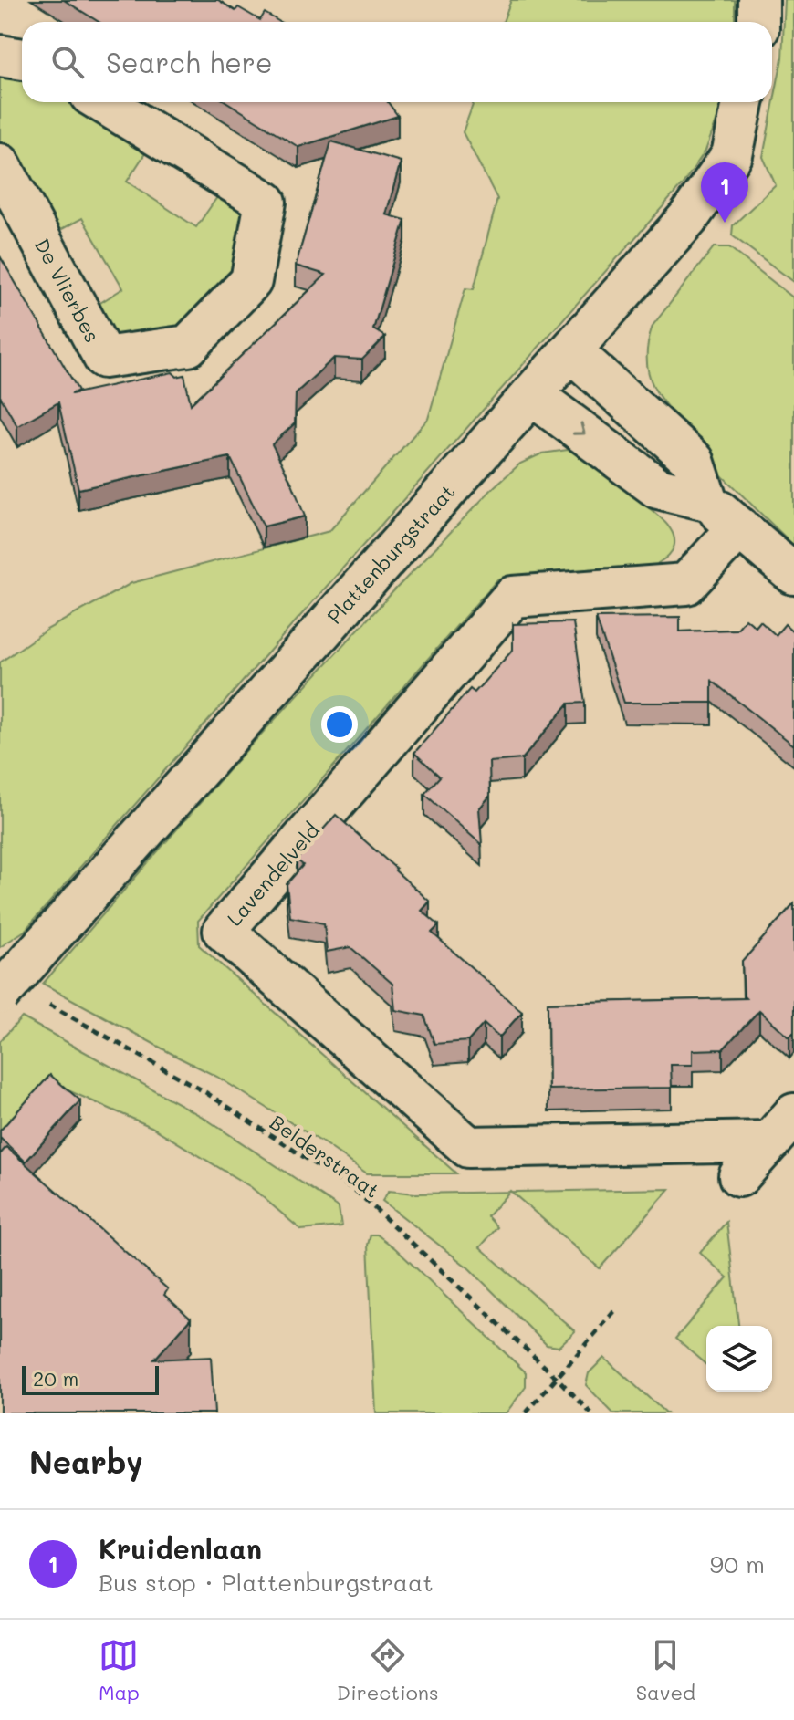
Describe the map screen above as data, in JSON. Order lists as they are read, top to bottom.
{
  "streets": {
    "street": ["De Vlierbes", "Plattenburgstraat", "Lavendelveld"],
    "path": ["Belderstraat"]
  },
  "scale_bar": "20 m",
  "page": {
    "search": "Search here",
    "pins": "1",
    "scale": "20 m",
    "heading": "Nearby",
    "list": [
      {
        "mark": "1",
        "name": "Kruidenlaan",
        "note": "Bus stop · Plattenburgstraat",
        "value": "90 m"
      }
    ],
    "nav": ["Map", "Directions", "Saved"]
  }
}
